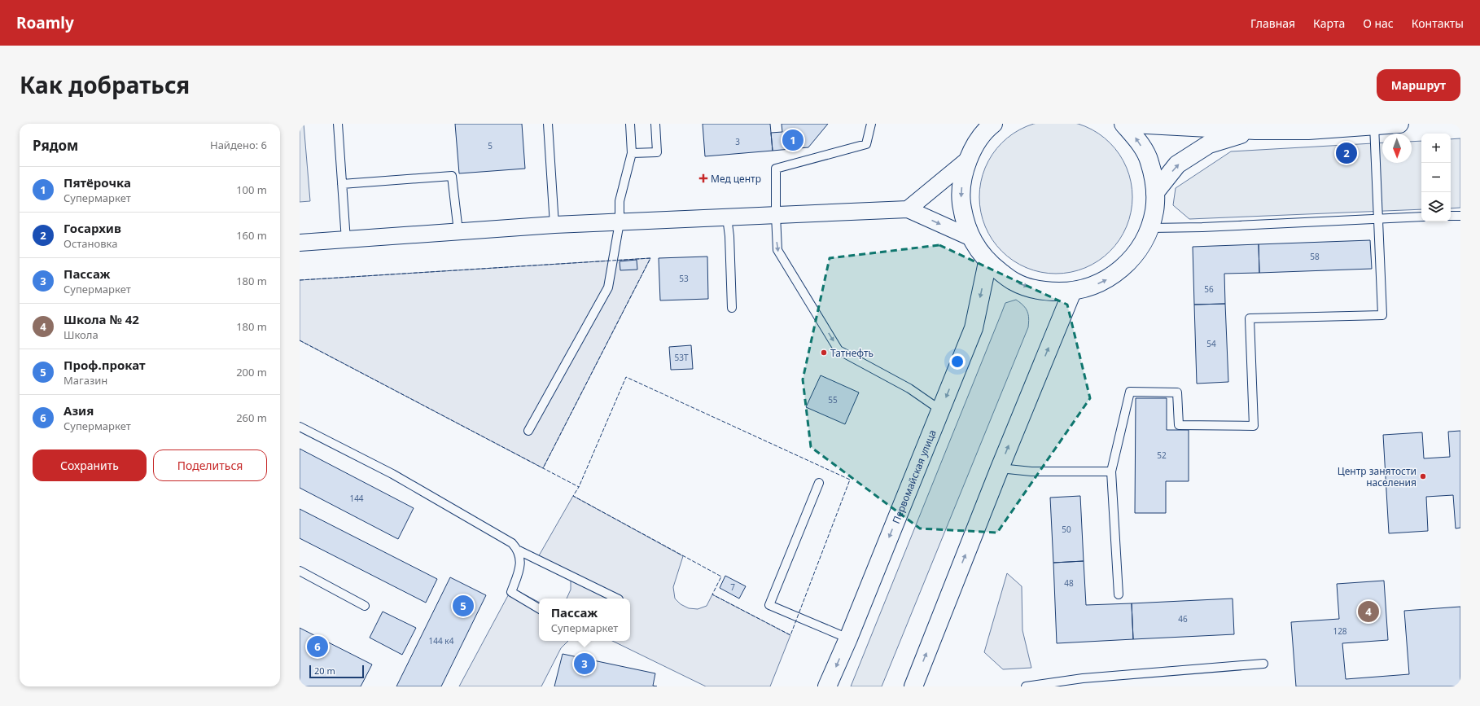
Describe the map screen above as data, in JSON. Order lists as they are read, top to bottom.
{
  "streets": {
    "main road": ["Первомайская улица"]
  },
  "places": {
    "health": ["Мед центр"],
    "other": ["Татнефть", "Центр занятости населения"]
  },
  "house_numbers": [
    "3",
    "5",
    "58",
    "53",
    "56",
    "54",
    "53Т",
    "55",
    "52",
    "144",
    "50",
    "48",
    "7",
    "46",
    "128",
    "144 к4"
  ],
  "scale_bar": "20 m",
  "north": "bottom",
  "page": {
    "header": "Roamly",
    "nav": [
      "Главная",
      "Карта",
      "О нас",
      "Контакты"
    ],
    "title": "Как добраться",
    "buttons": [
      "Маршрут",
      ["Сохранить", "Поделиться"]
    ],
    "heading": ["Рядом", "Найдено: 6"],
    "pins": [
      "1",
      "2",
      "5",
      "4",
      "6",
      "3"
    ],
    "map_buttons": ["+", "−"],
    "list": [
      {
        "mark": "1",
        "name": "Пятёрочка",
        "note": "Супермаркет",
        "value": "100 m"
      },
      {
        "mark": "2",
        "name": "Госархив",
        "note": "Остановка",
        "value": "160 m"
      },
      {
        "mark": "3",
        "name": "Пассаж",
        "note": "Супермаркет",
        "value": "180 m"
      },
      {
        "mark": "4",
        "name": "Школа № 42",
        "note": "Школа",
        "value": "180 m"
      },
      {
        "mark": "5",
        "name": "Проф.прокат",
        "note": "Магазин",
        "value": "200 m"
      },
      {
        "mark": "6",
        "name": "Азия",
        "note": "Супермаркет",
        "value": "260 m"
      }
    ],
    "popup": ["Пассаж", "Супермаркет"],
    "scale": "20 m"
  }
}
